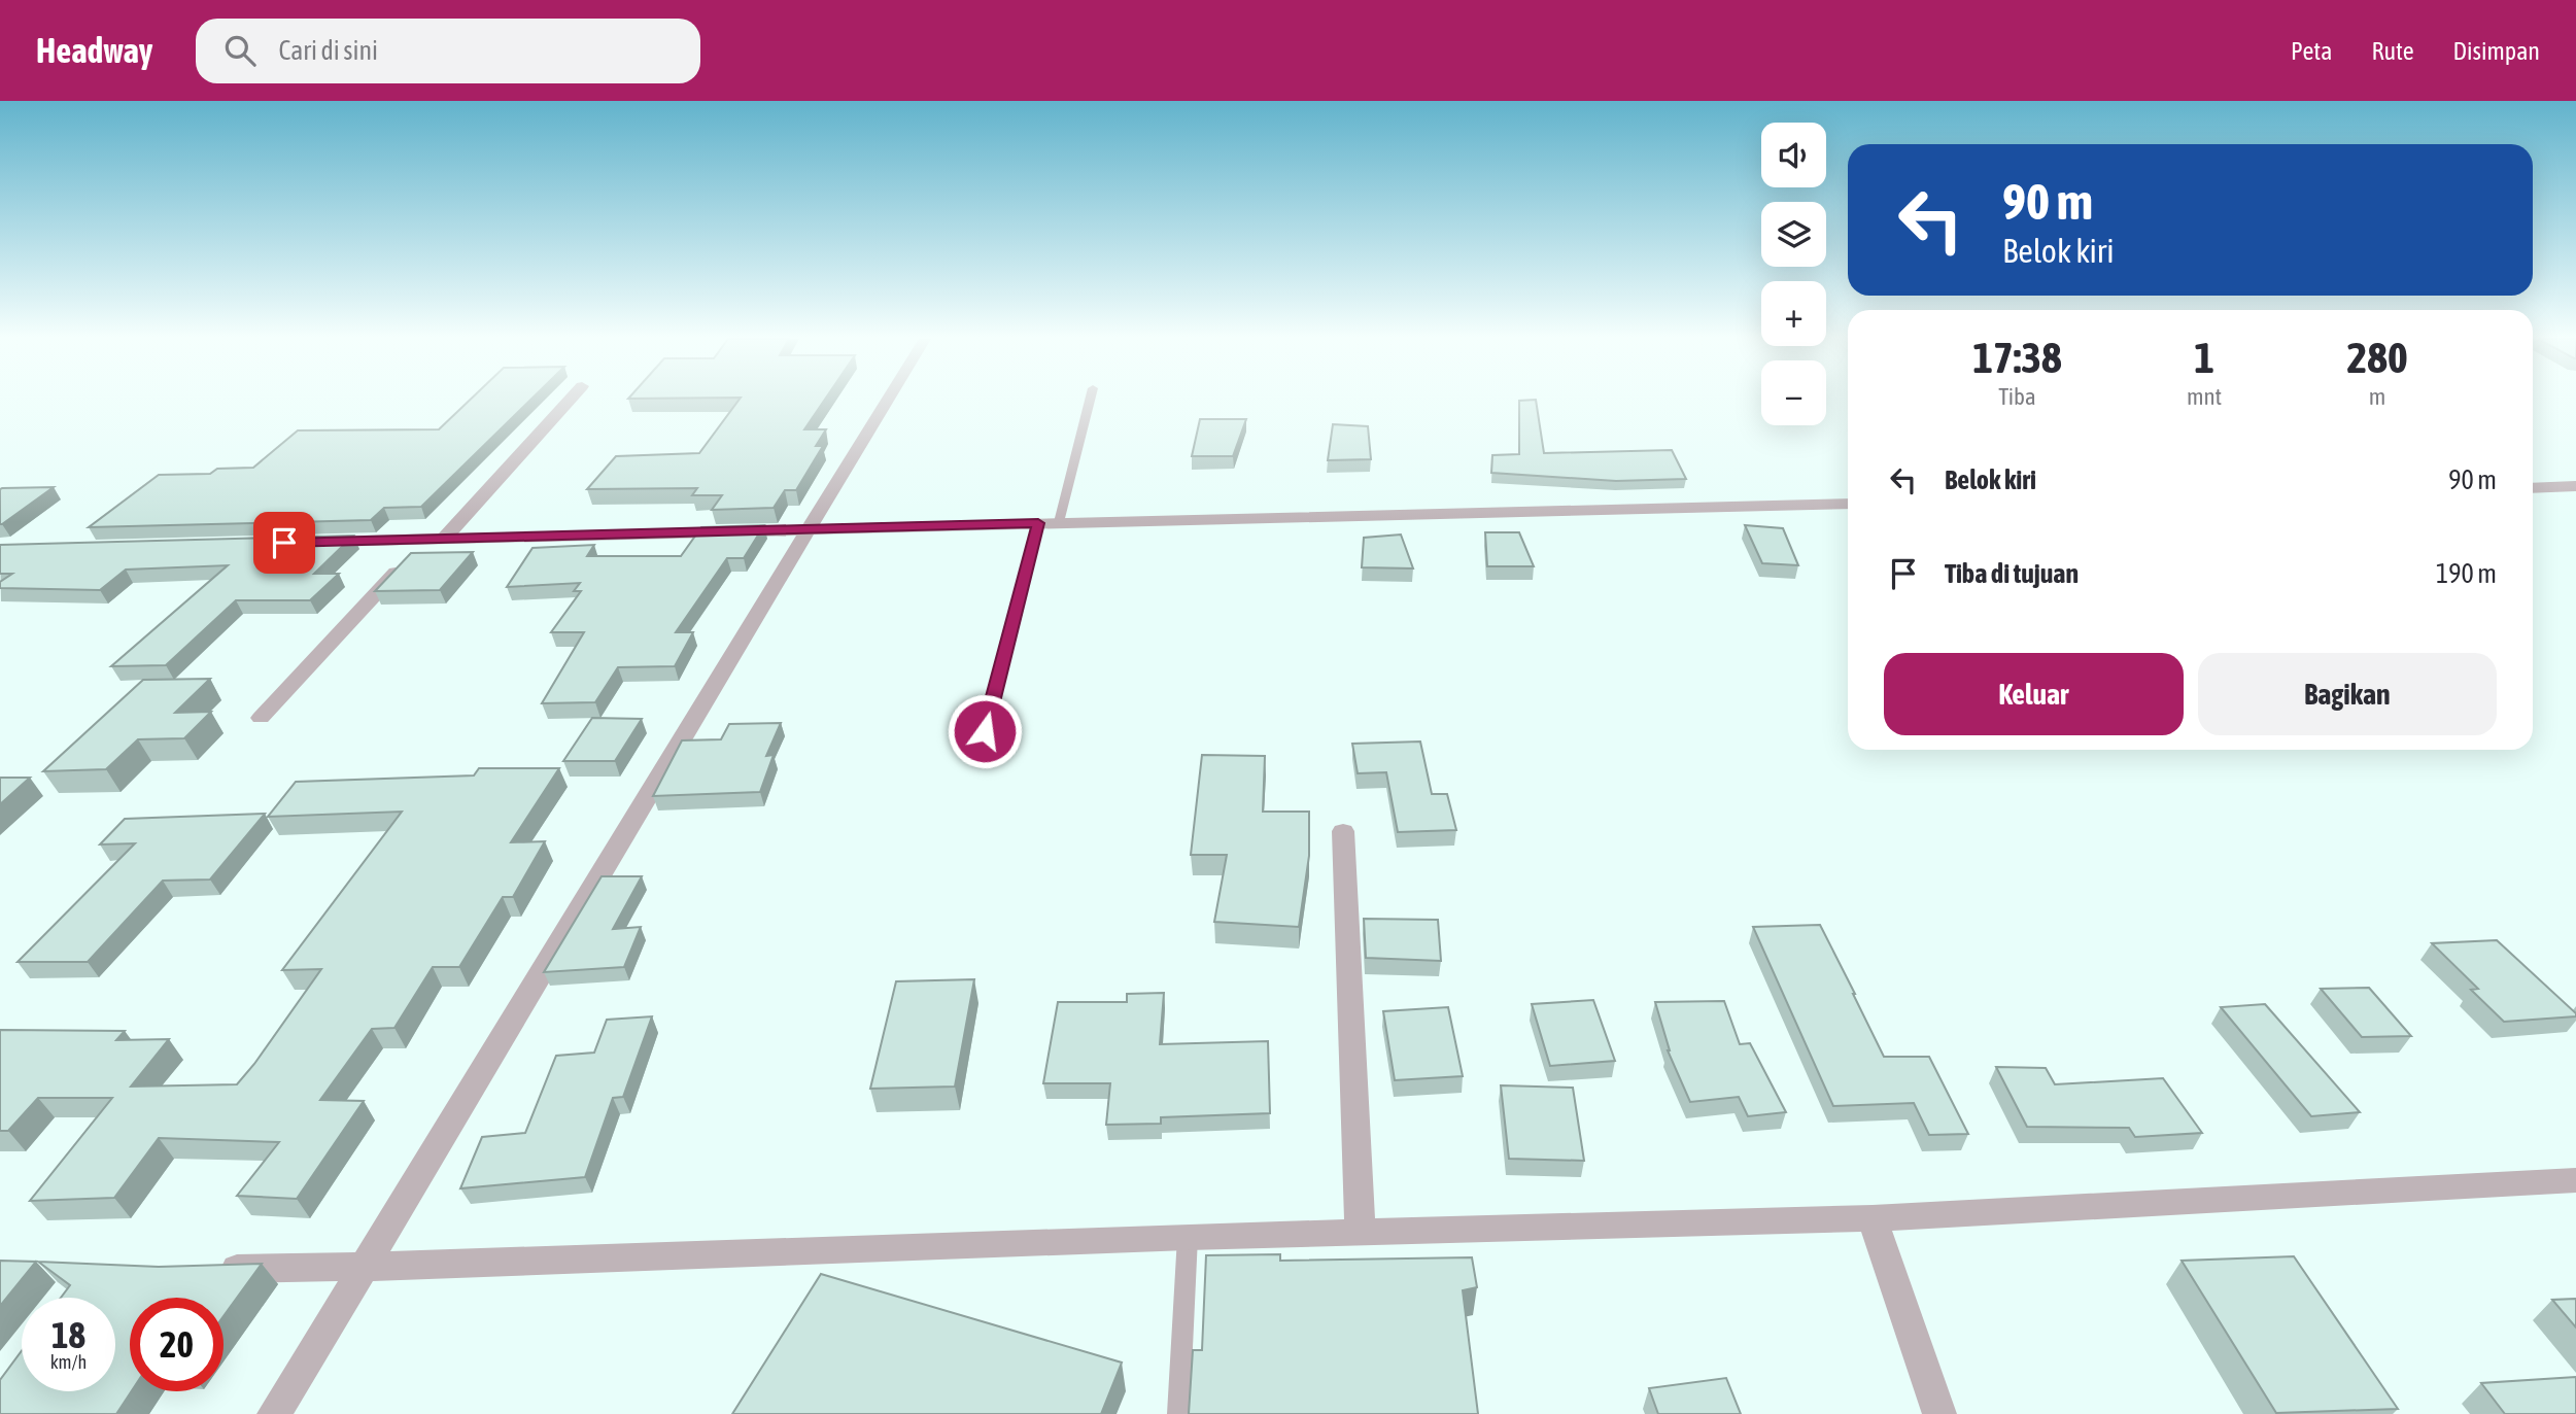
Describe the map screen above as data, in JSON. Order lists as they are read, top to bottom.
{
  "page": {
    "header": "Headway",
    "search": "Cari di sini",
    "nav": ["Peta", "Rute", "Disimpan"],
    "map_buttons": ["+", "−"],
    "turn": ["90 m", "Belok kiri"],
    "eta": [
      "17:38",
      "Tiba",
      "1",
      "mnt",
      "280",
      "m"
    ],
    "list": [
      {
        "name": "Belok kiri",
        "value": "90 m"
      },
      {
        "name": "Tiba di tujuan",
        "value": "190 m"
      }
    ],
    "buttons": ["Keluar", "Bagikan"],
    "speed": "18 km/h",
    "limit": "20"
  }
}
